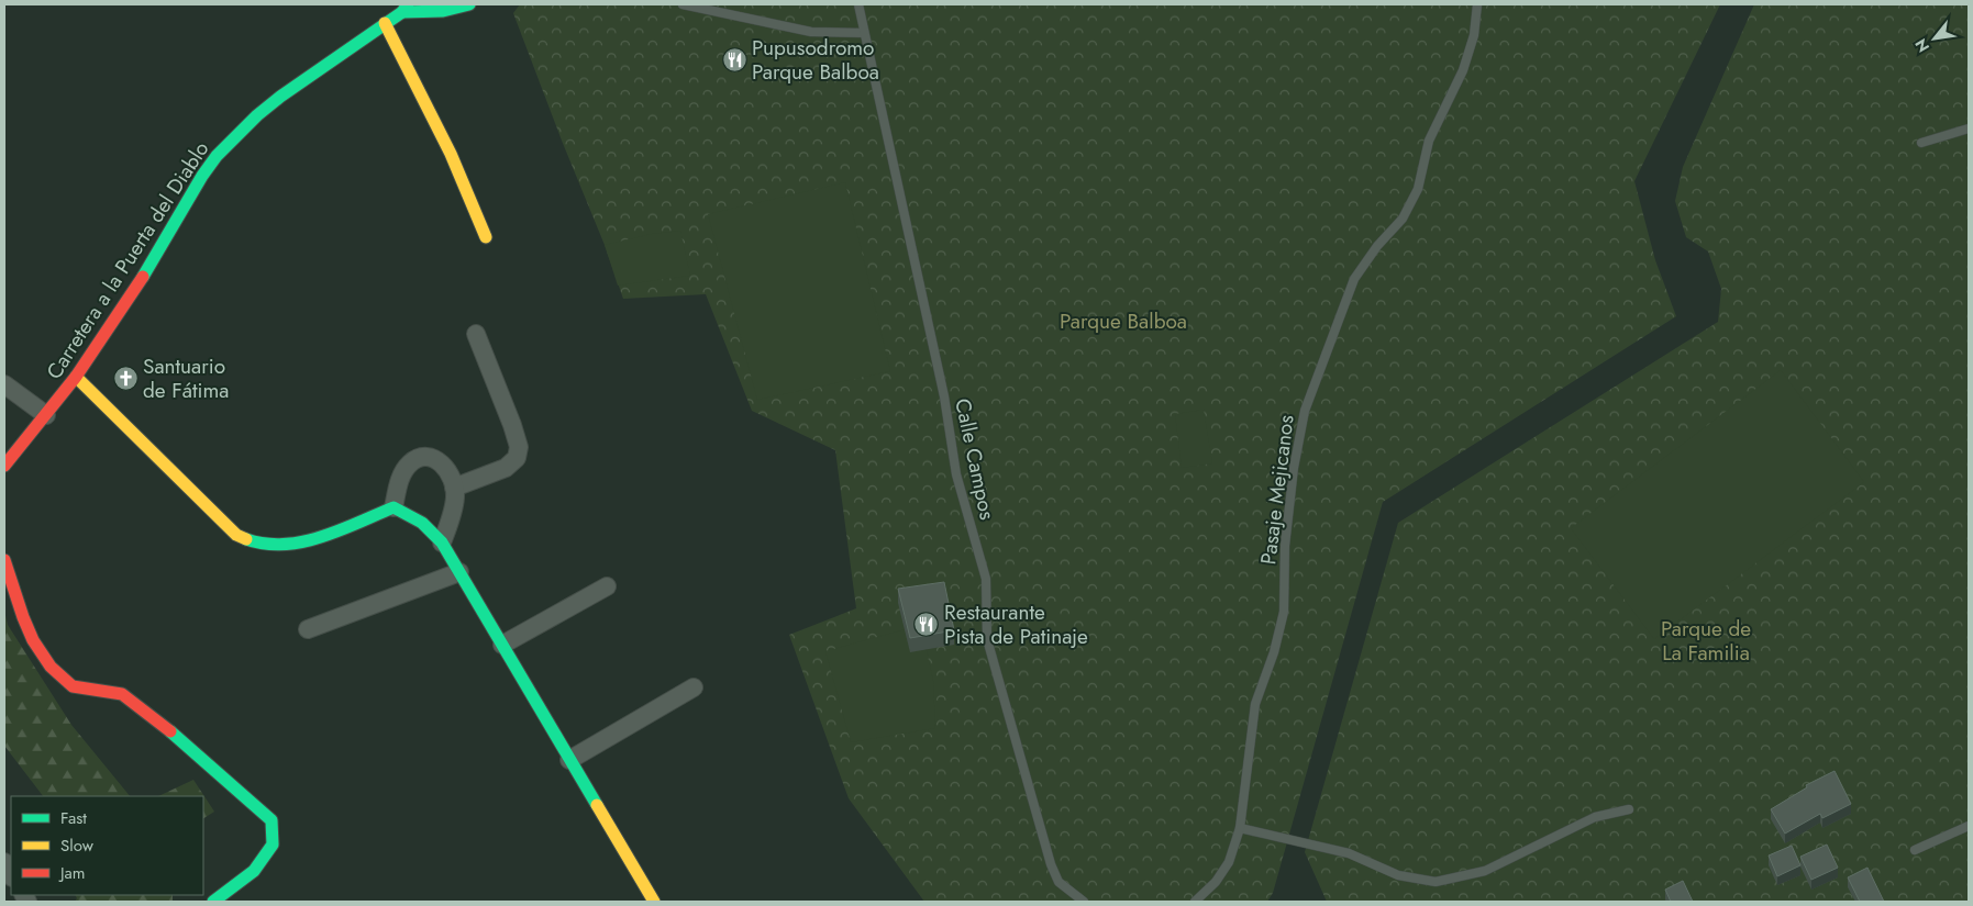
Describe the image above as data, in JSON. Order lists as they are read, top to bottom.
{
  "streets": {
    "street": ["Carretera a la Puerta del Diablo"],
    "lane": ["Calle Campos", "Pasaje Mejicanos"]
  },
  "parks": ["Parque Balboa", "Parque de La Familia"],
  "places": {
    "restaurant": ["Pupusodromo Parque Balboa", "Restaurante Pista de Patinaje"],
    "church": ["Santuario de Fátima"]
  },
  "legend": ["Fast", "Slow", "Jam"],
  "north": "bottom left"
}
